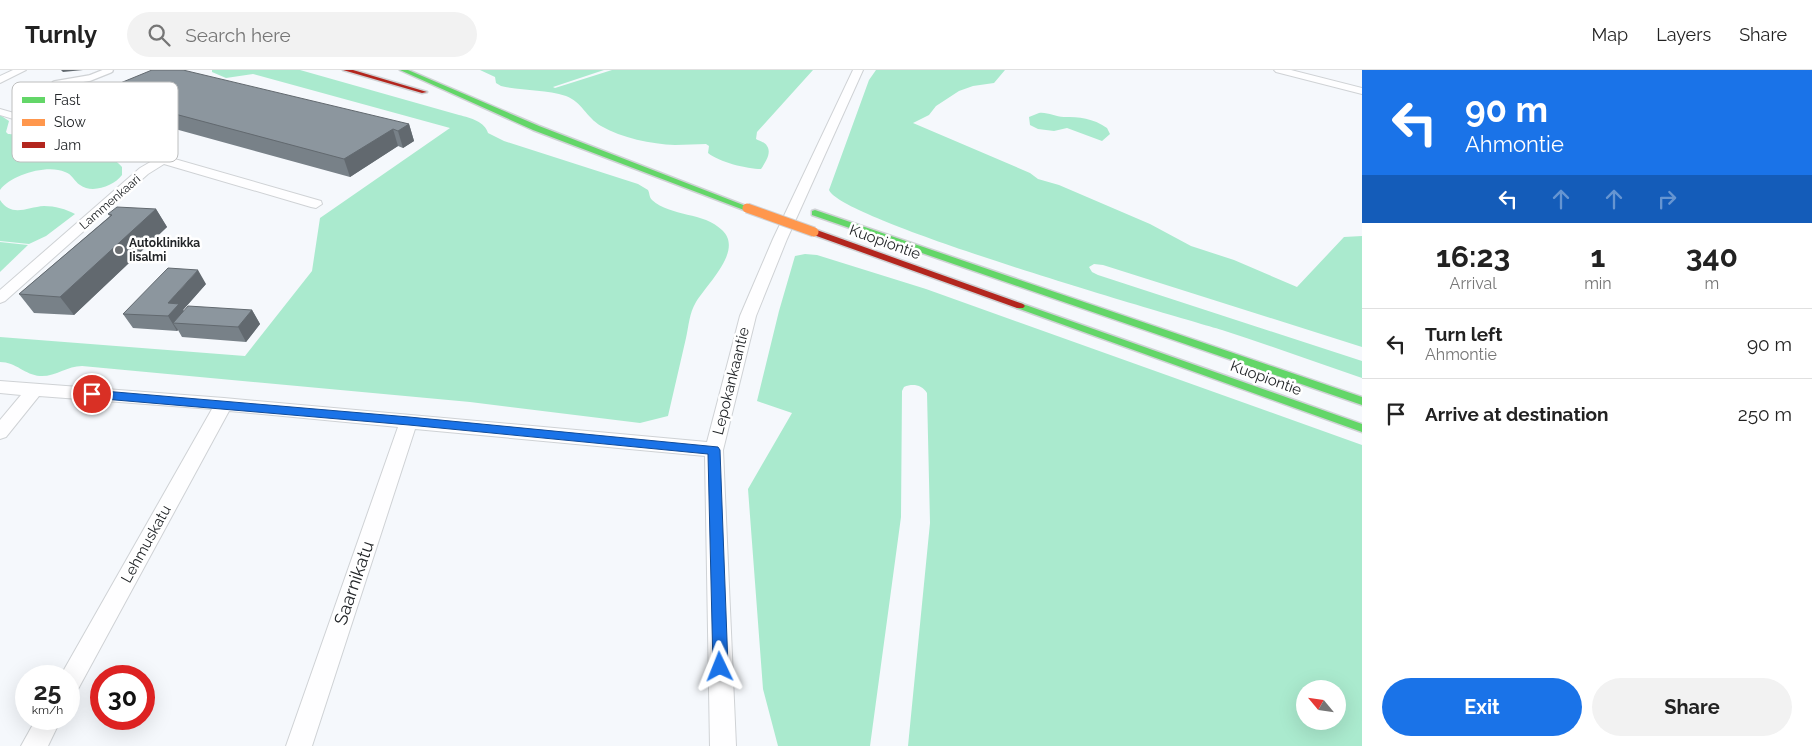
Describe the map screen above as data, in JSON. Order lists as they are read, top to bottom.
{
  "streets": {
    "highway": ["Kuopiontie"],
    "street": [
      "Lammenkaari",
      "Lepokankaantie",
      "Lehmuskatu",
      "Saarnikatu"
    ]
  },
  "places": ["Autoklinikka Iisalmi"],
  "legend": ["Fast", "Slow", "Jam"],
  "north": "top left",
  "page": {
    "header": "Turnly",
    "search": "Search here",
    "nav": ["Map", "Layers", "Share"],
    "turn": ["90 m", "Ahmontie"],
    "eta": [
      "16:23",
      "Arrival",
      "1",
      "min",
      "340",
      "m"
    ],
    "list": [
      {
        "name": "Turn left",
        "note": "Ahmontie",
        "value": "90 m"
      },
      {
        "name": "Arrive at destination",
        "value": "250 m"
      }
    ],
    "speed": "25 km/h",
    "limit": "30",
    "buttons": ["Exit", "Share"]
  }
}
